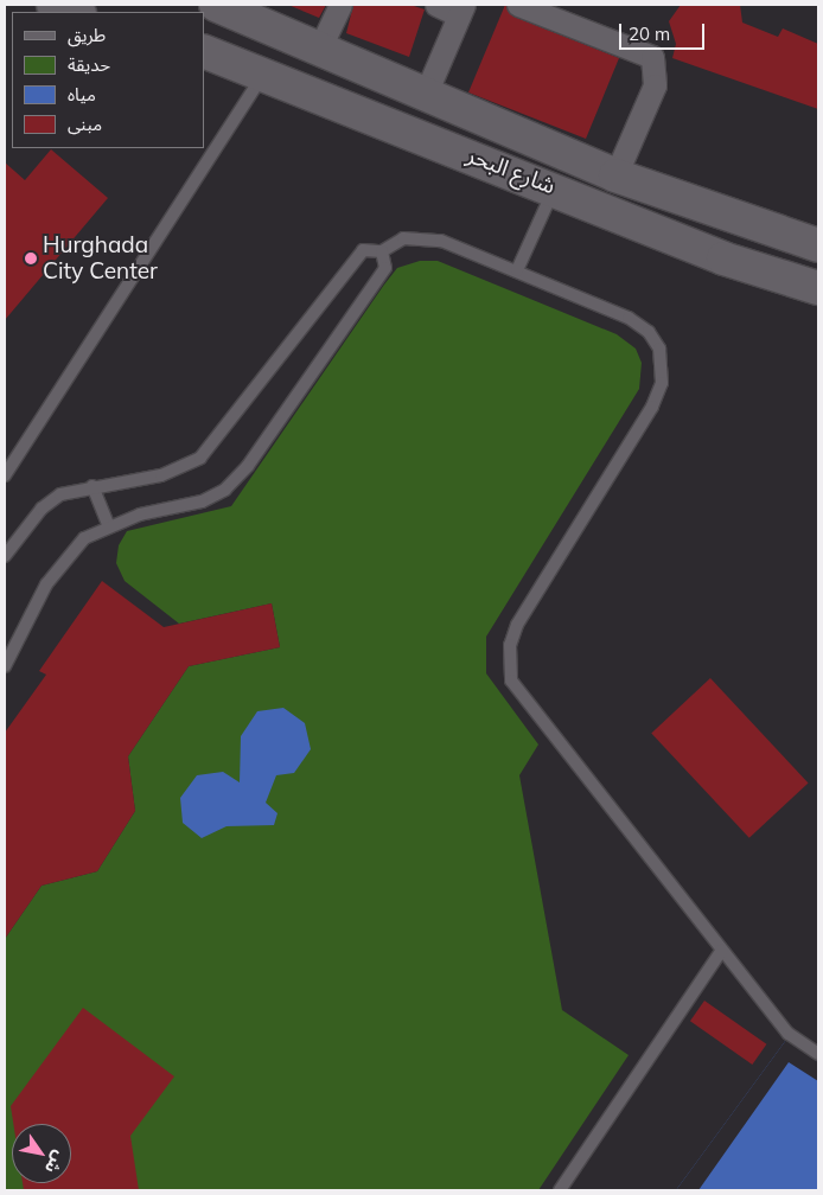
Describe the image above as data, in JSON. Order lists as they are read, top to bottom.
{
  "streets": {
    "main road": ["شارع البحر"]
  },
  "places": ["Hurghada City Center"],
  "legend": [
    "طريق",
    "حديقة",
    "مياه",
    "مبنى"
  ],
  "scale_bar": "20 m",
  "north": "bottom right"
}
